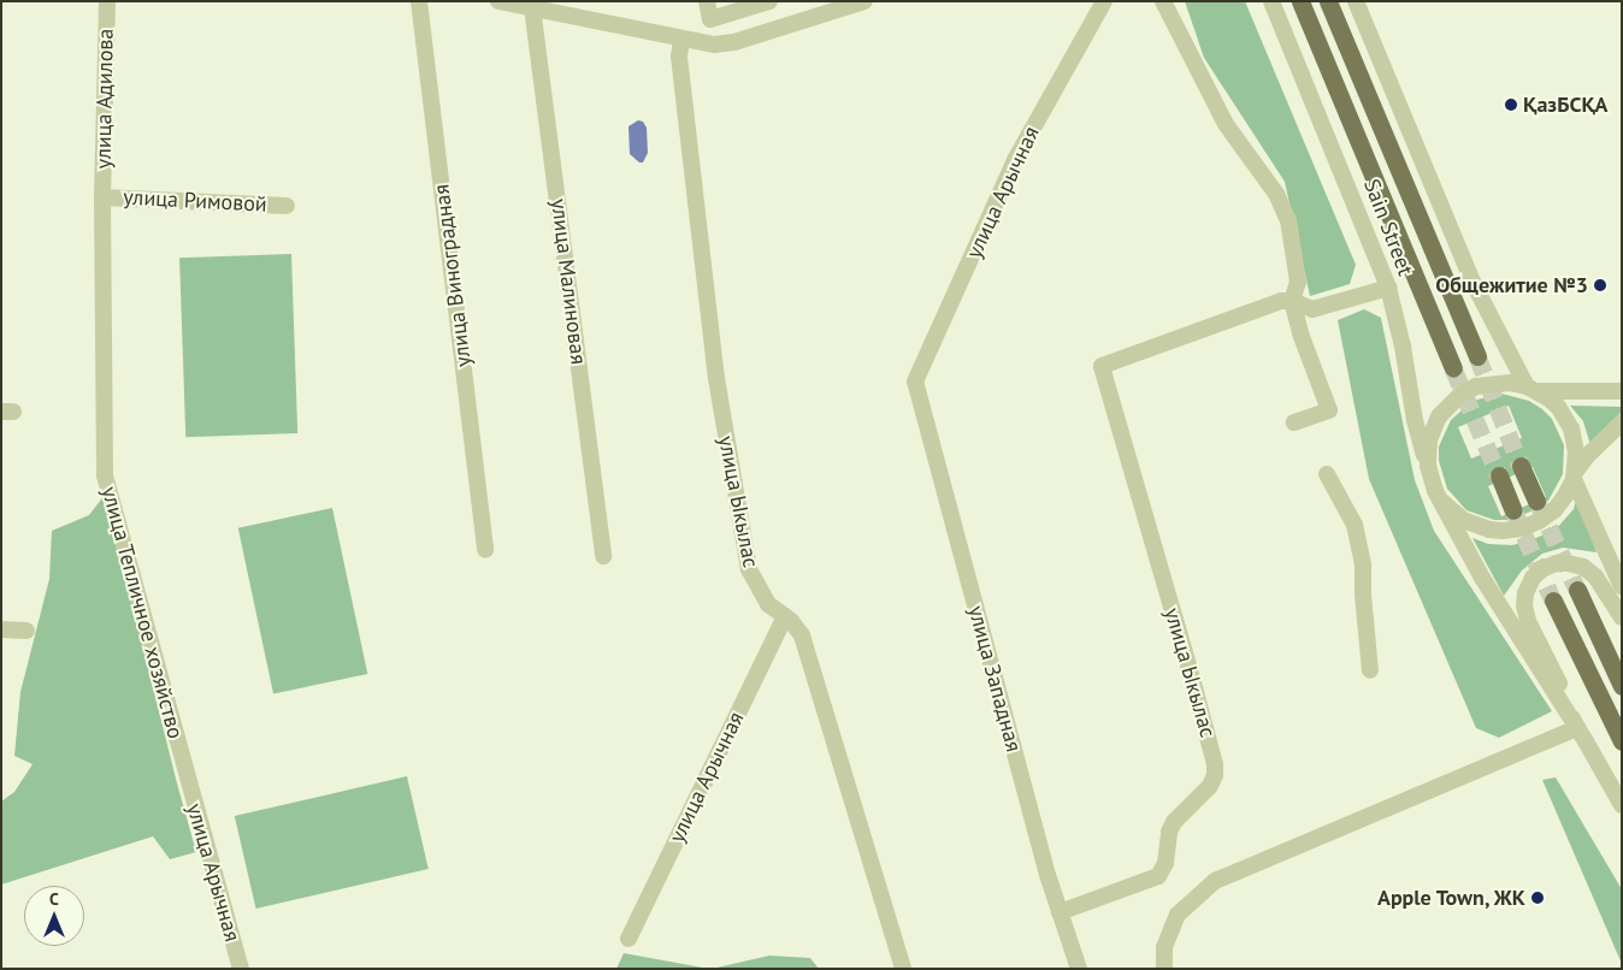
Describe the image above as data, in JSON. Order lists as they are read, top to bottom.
{
  "streets": {
    "main road": ["Sain Street"],
    "street": [
      "улица Адилова",
      "улица Арычная",
      "улица Римовой",
      "улица Виноградная",
      "улица Малиновая",
      "улица Ыкылас",
      "улица Тепличное хозяйство",
      "улица Западная"
    ]
  },
  "crossings": [
    ["улица Адилова", "улица Римовой"],
    ["улица Адилова", "улица Тепличное хозяйство"],
    ["улица Арычная", "улица Ыкылас"],
    ["улица Арычная", "улица Тепличное хозяйство"],
    ["улица Арычная", "улица Западная"],
    ["улица Римовой", "улица Тепличное хозяйство"],
    ["Sain Street", "улица Ыкылас"],
    ["улица Ыкылас", "улица Западная"]
  ],
  "places": ["ҚазБСҚА", "Общежитие №3", "Apple Town, ЖК"],
  "north": "top"
}
